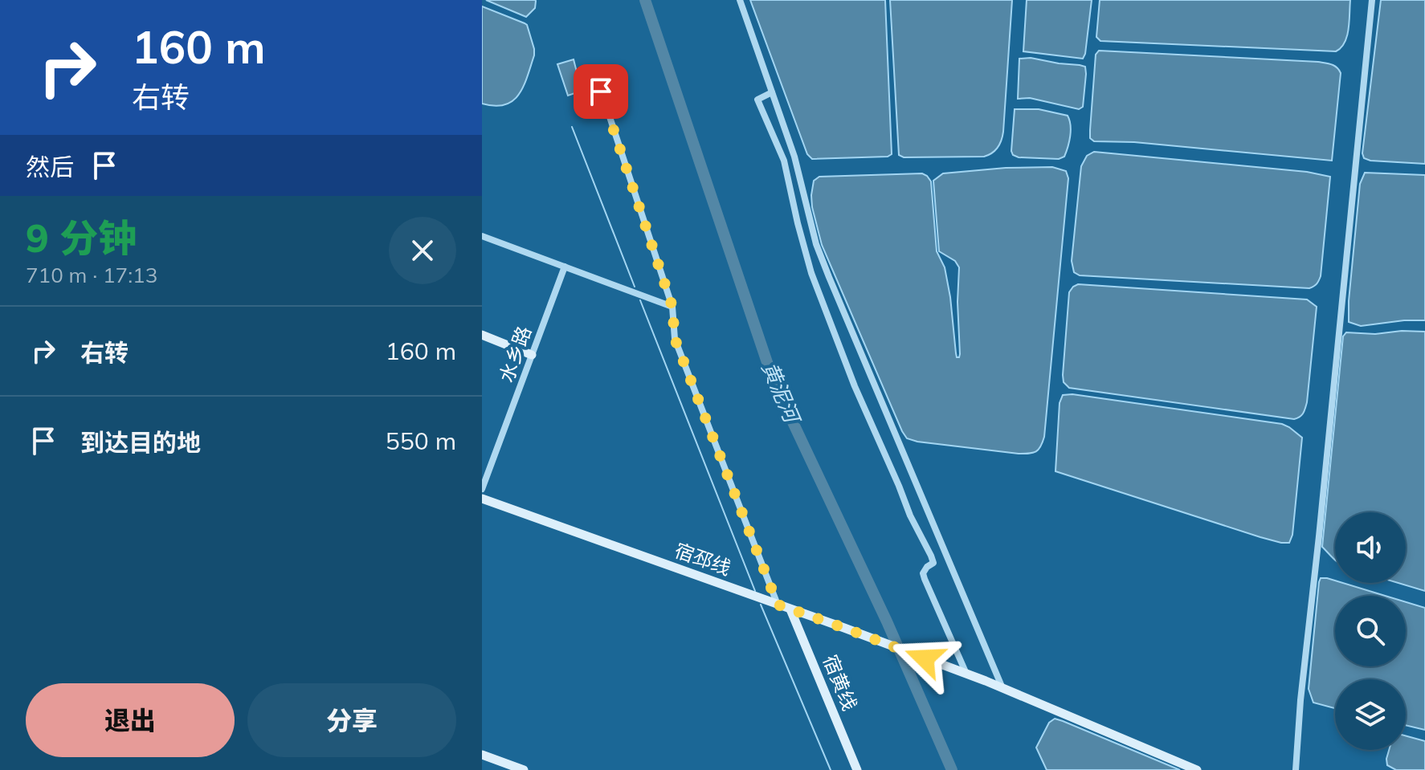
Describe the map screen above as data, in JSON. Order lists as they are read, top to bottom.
{
  "streets": {
    "street": ["水乡路", "宿邳线", "宿黄线"]
  },
  "crossings": [
    ["宿邳线", "宿黄线"]
  ],
  "water": ["黄泥河"],
  "page": {
    "turn": ["160 m", "右转"],
    "then": "然后",
    "heading": ["9 分钟", "710 m · 17:13"],
    "list": [
      {
        "name": "右转",
        "value": "160 m"
      },
      {
        "name": "到达目的地",
        "value": "550 m"
      }
    ],
    "buttons": ["退出", "分享"]
  }
}
